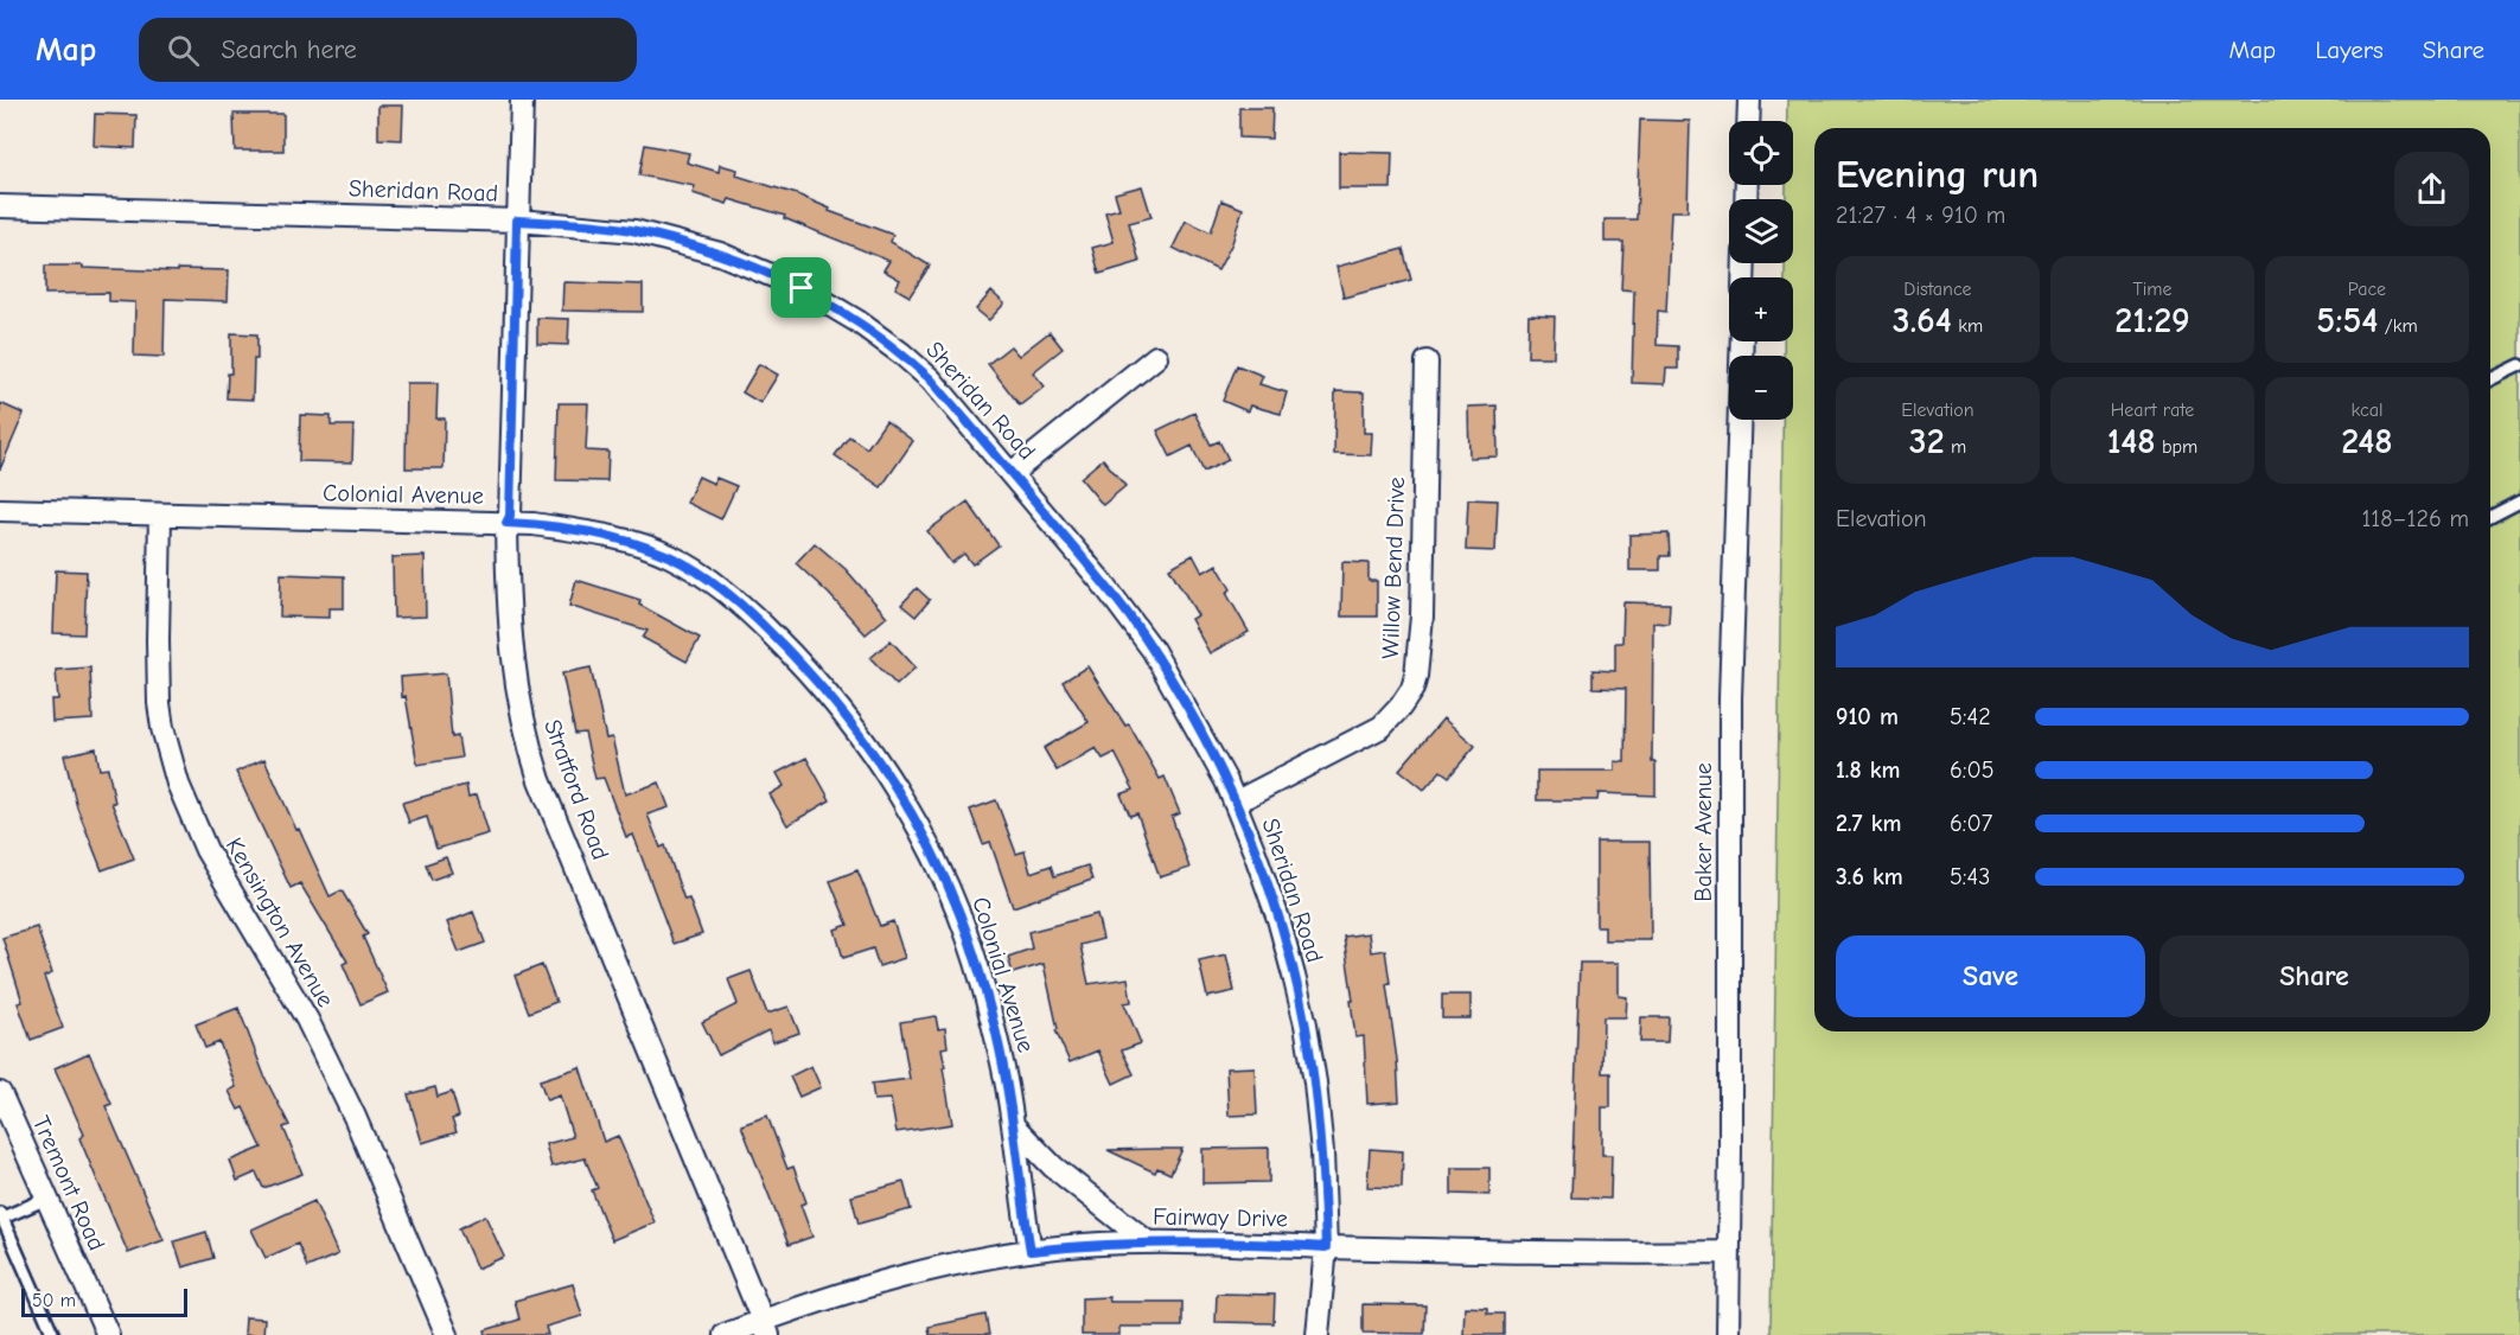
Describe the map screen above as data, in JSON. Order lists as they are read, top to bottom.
{
  "streets": {
    "street": [
      "Sheridan Road",
      "Colonial Avenue",
      "Willow Bend Drive",
      "Stratford Road",
      "Baker Avenue",
      "Kensington Avenue",
      "Tremont Road",
      "Fairway Drive"
    ]
  },
  "crossings": [
    ["Sheridan Road", "Willow Bend Drive"],
    ["Sheridan Road", "Stratford Road"],
    ["Sheridan Road", "Fairway Drive"],
    ["Colonial Avenue", "Stratford Road"],
    ["Colonial Avenue", "Kensington Avenue"],
    ["Colonial Avenue", "Fairway Drive"],
    ["Stratford Road", "Fairway Drive"],
    ["Baker Avenue", "Fairway Drive"]
  ],
  "scale_bar": "50 m",
  "page": {
    "header": "Map",
    "search": "Search here",
    "nav": ["Map", "Layers", "Share"],
    "map_buttons": ["+", "−"],
    "heading": ["Evening run", "21:27 · 4 × 910 m"],
    "stats": [
      ["Distance", "3.64 km"],
      ["Time", "21:29"],
      ["Pace", "5:54 /km"],
      ["Elevation", "32 m"],
      ["Heart rate", "148 bpm"],
      ["kcal", "248"]
    ],
    "chart": ["Elevation", "118–126 m"],
    "list": [
      {
        "name": "910 m",
        "note": "5:42"
      },
      {
        "name": "1.8 km",
        "note": "6:05"
      },
      {
        "name": "2.7 km",
        "note": "6:07"
      },
      {
        "name": "3.6 km",
        "note": "5:43"
      }
    ],
    "buttons": ["Save", "Share"],
    "scale": "50 m"
  }
}
